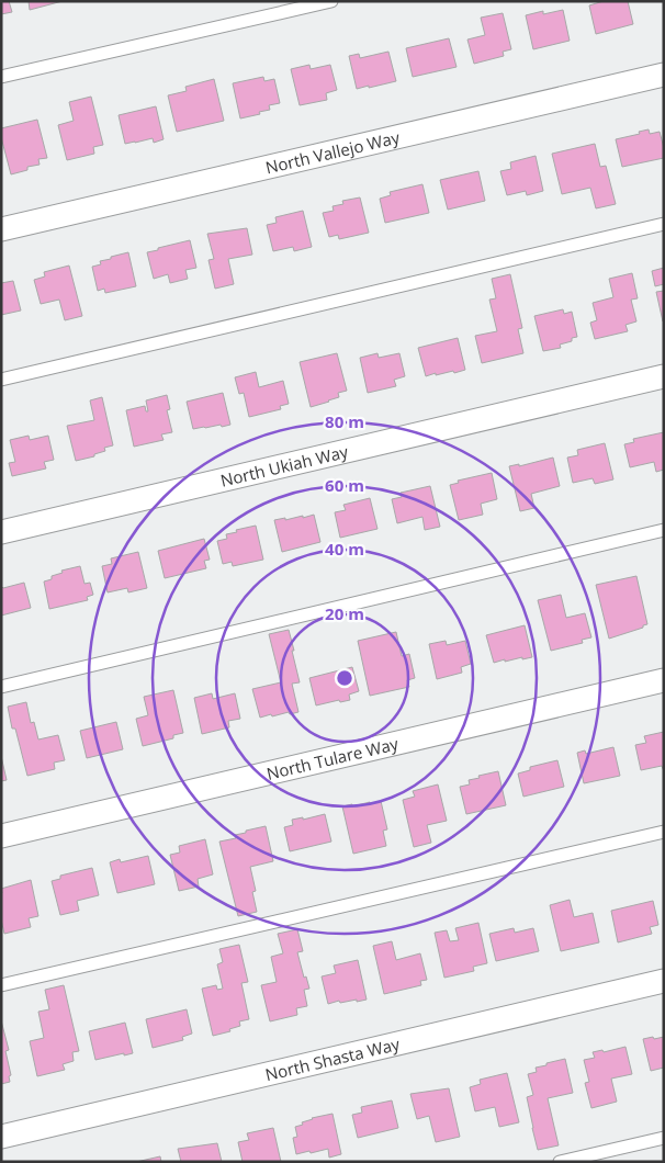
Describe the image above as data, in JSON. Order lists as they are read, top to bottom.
{
  "streets": {
    "street": [
      "North Vallejo Way",
      "North Ukiah Way",
      "North Tulare Way",
      "North Shasta Way"
    ]
  },
  "rings": [
    "80 m",
    "60 m",
    "40 m",
    "20 m"
  ]
}
